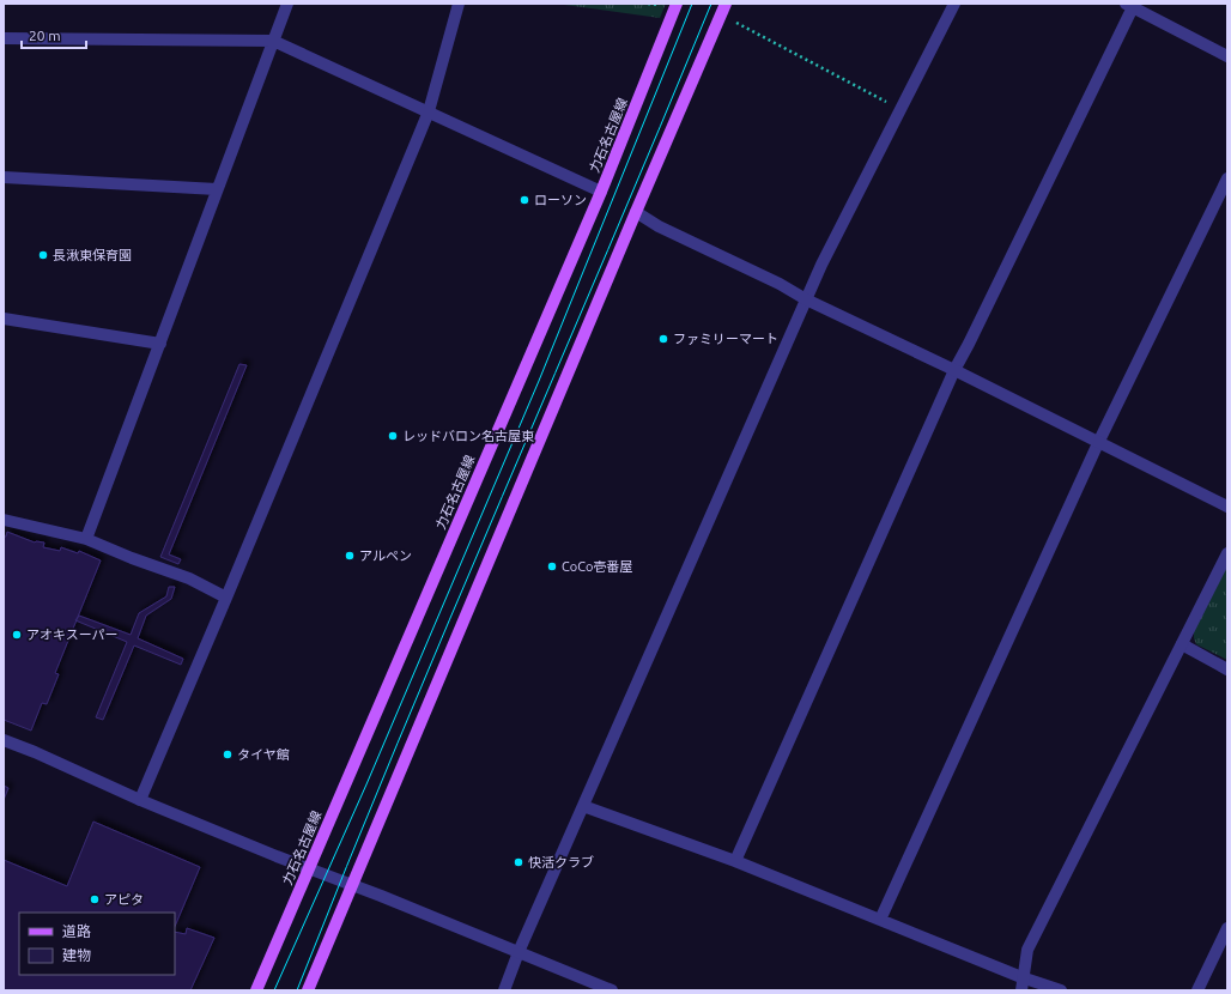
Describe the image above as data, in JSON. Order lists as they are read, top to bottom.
{
  "streets": {
    "main road": ["力石名古屋線"]
  },
  "places": [
    "ローソン",
    "長湫東保育園",
    "ファミリーマート",
    "レッドバロン名古屋東",
    "アルペン",
    "CoCo壱番屋",
    "アオキスーパー",
    "タイヤ館",
    "快活クラブ",
    "アピタ"
  ],
  "legend": ["道路", "建物"],
  "scale_bar": "20 m"
}
